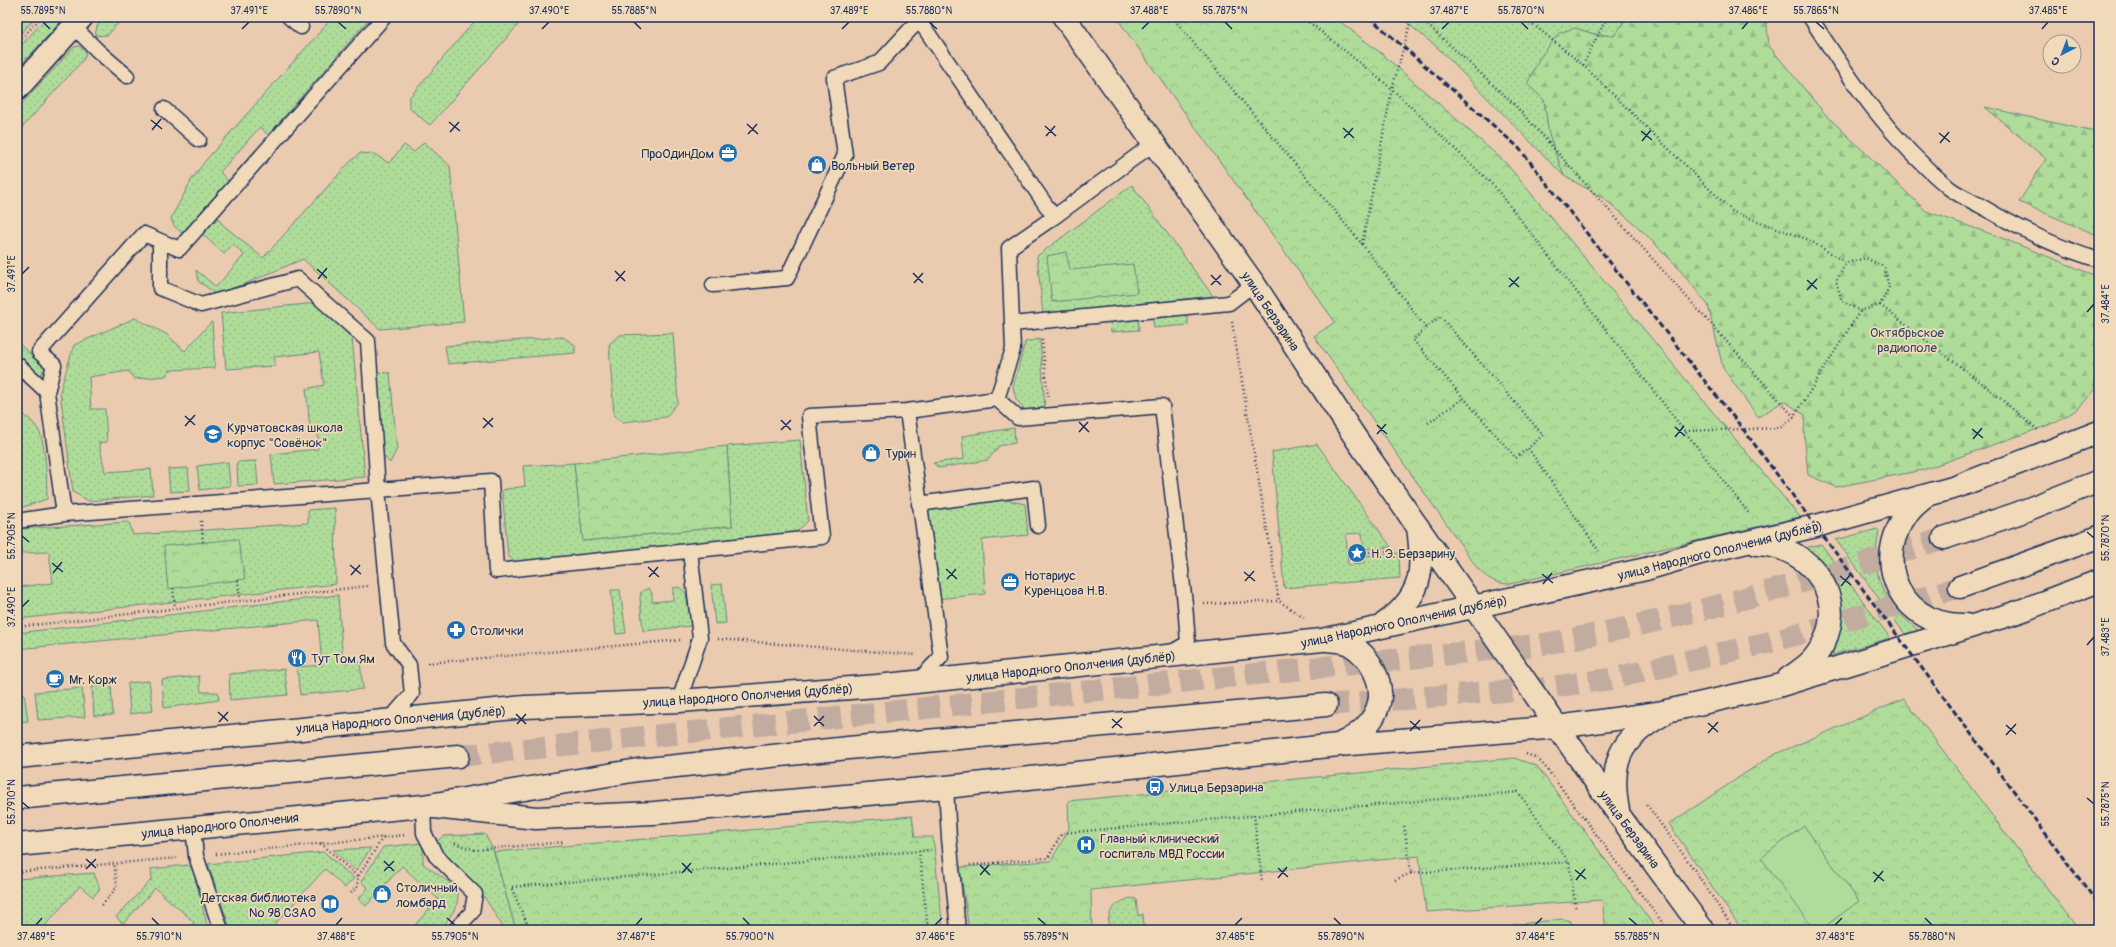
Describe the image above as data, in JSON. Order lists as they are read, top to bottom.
{
  "streets": {
    "street": ["улица Берзарина", "улица Народного Ополчения (дублёр)", "улица Народного Ополчения"]
  },
  "crossings": [
    ["улица Берзарина", "улица Народного Ополчения (дублёр)"]
  ],
  "parks": ["Октябрьское радиополе"],
  "places": {
    "office": ["ПроОдинДом", "Нотариус Куренцова Н.В."],
    "shop": ["Вольный Ветер", "Турин", "Столичный ломбард"],
    "school or university": ["Курчатовская школа корпус \"Совёнок\""],
    "place": ["Н. Э. Берзарину"],
    "pharmacy": ["Столички"],
    "restaurant": ["Тут Том Ям"],
    "cafe": ["Mr. Корж"],
    "bus stop": ["Улица Берзарина"],
    "hospital": ["Главный клинический госпиталь МВД России"],
    "library": ["Детская библиотека № 98 СЗАО"]
  },
  "north": "bottom left",
  "coordinates": [
    "55.7895°N",
    "37.491°E",
    "55.7890°N",
    "37.490°E",
    "55.7885°N",
    "37.489°E",
    "55.7880°N",
    "37.488°E",
    "55.7875°N",
    "37.487°E",
    "55.7870°N",
    "37.486°E",
    "55.7865°N",
    "37.485°E",
    "37.484°E",
    "55.7905°N",
    "37.483°E",
    "55.7910°N",
    "55.7900°N"
  ]
}
